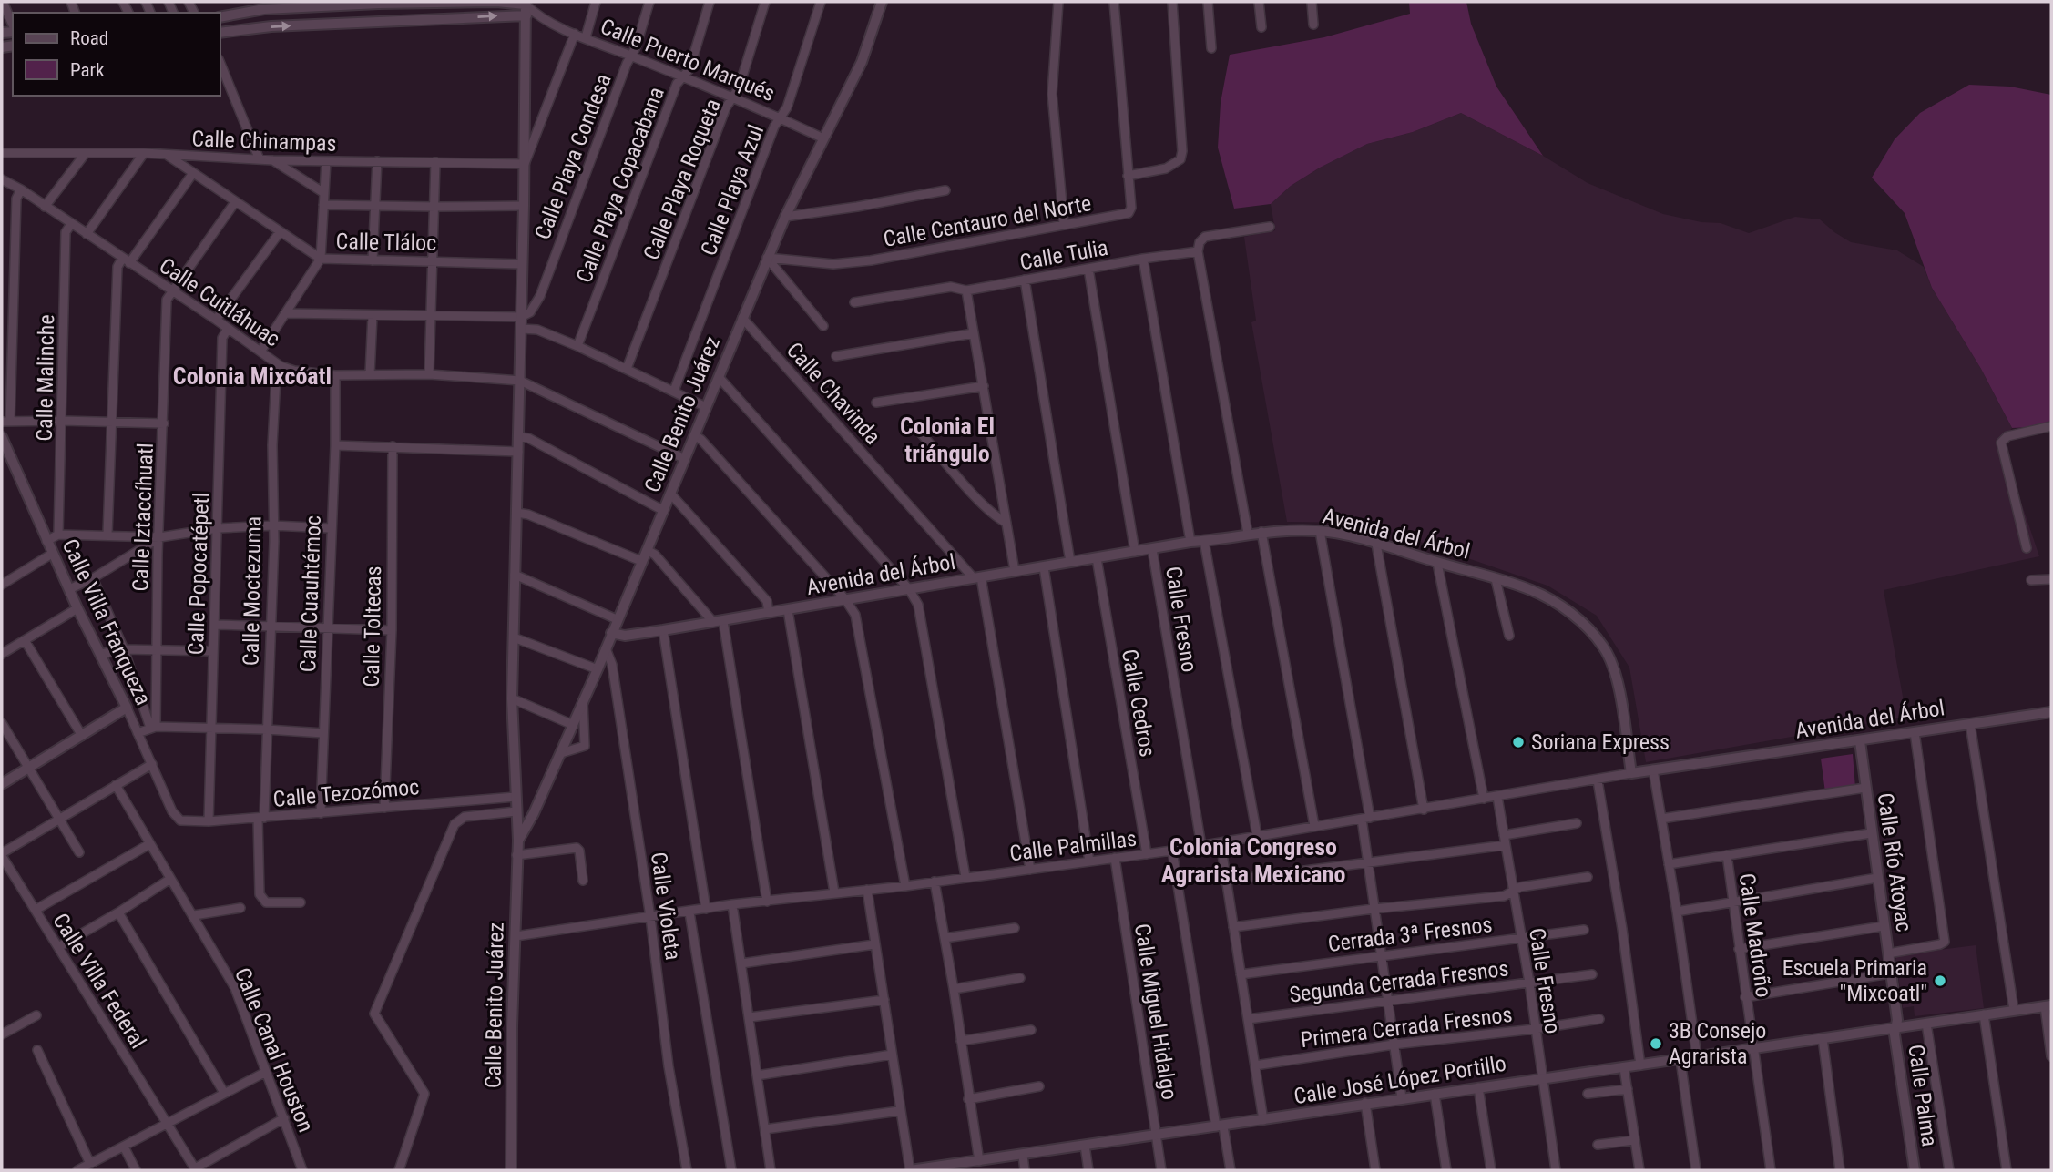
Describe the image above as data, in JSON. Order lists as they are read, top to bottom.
{
  "streets": {
    "street": [
      "Calle Puerto Marqués",
      "Calle Chinampas",
      "Calle Playa Condesa",
      "Calle Playa Roqueta",
      "Calle Playa Copacabana",
      "Calle Playa Azul",
      "Calle Centauro del Norte",
      "Calle Tláloc",
      "Calle Tulia",
      "Calle Cuitláhuac",
      "Calle Malinche",
      "Calle Chavinda",
      "Calle Benito Juárez",
      "Calle Iztaccíhuatl",
      "Avenida del Árbol",
      "Calle Popocatépetl",
      "Calle Moctezuma",
      "Calle Cuauhtémoc",
      "Calle Fresno",
      "Calle Villa Franqueza",
      "Calle Toltecas",
      "Calle Cedros",
      "Calle Tezozómoc",
      "Calle Palmillas",
      "Calle Río Atoyac",
      "Calle Violeta",
      "Cerrada 3ª Fresnos",
      "Calle Madroño",
      "Calle Villa Federal",
      "Segunda Cerrada Fresnos",
      "Calle Miguel Hidalgo",
      "Primera Cerrada Fresnos",
      "Calle Canal Houston",
      "Calle José López Portillo",
      "Calle Palma"
    ]
  },
  "crossings": [
    ["Calle Puerto Marqués", "Calle Playa Condesa"],
    ["Calle Puerto Marqués", "Calle Playa Roqueta"],
    ["Calle Puerto Marqués", "Calle Playa Copacabana"],
    ["Calle Puerto Marqués", "Calle Playa Azul"],
    ["Calle Puerto Marqués", "Calle Benito Juárez"],
    ["Calle Chinampas", "Calle Tláloc"],
    ["Calle Chinampas", "Calle Benito Juárez"],
    ["Calle Playa Condesa", "Calle Benito Juárez"],
    ["Calle Centauro del Norte", "Calle Benito Juárez"],
    ["Calle Tláloc", "Calle Benito Juárez"],
    ["Calle Cuitláhuac", "Calle Malinche"],
    ["Calle Cuitláhuac", "Calle Benito Juárez"],
    ["Calle Cuitláhuac", "Calle Iztaccíhuatl"],
    ["Calle Cuitláhuac", "Calle Popocatépetl"],
    ["Calle Cuitláhuac", "Calle Moctezuma"],
    ["Calle Cuitláhuac", "Calle Cuauhtémoc"],
    ["Calle Chavinda", "Calle Benito Juárez"],
    ["Calle Chavinda", "Avenida del Árbol"],
    ["Calle Benito Juárez", "Avenida del Árbol"],
    ["Calle Benito Juárez", "Calle Tezozómoc"],
    ["Calle Benito Juárez", "Calle Palmillas"],
    ["Calle Benito Juárez", "Calle Violeta"],
    ["Avenida del Árbol", "Calle Fresno"],
    ["Avenida del Árbol", "Calle Cedros"],
    ["Avenida del Árbol", "Calle Palmillas"],
    ["Avenida del Árbol", "Calle Río Atoyac"],
    ["Calle Popocatépetl", "Calle Tezozómoc"],
    ["Calle Moctezuma", "Calle Tezozómoc"],
    ["Calle Cuauhtémoc", "Calle Tezozómoc"],
    ["Calle Fresno", "Calle Palmillas"],
    ["Calle Fresno", "Cerrada 3ª Fresnos"],
    ["Calle Fresno", "Segunda Cerrada Fresnos"],
    ["Calle Fresno", "Primera Cerrada Fresnos"],
    ["Calle Fresno", "Calle José López Portillo"],
    ["Calle Villa Franqueza", "Calle Tezozómoc"],
    ["Calle Toltecas", "Calle Tezozómoc"],
    ["Calle Cedros", "Calle Palmillas"],
    ["Calle Palmillas", "Calle Violeta"],
    ["Calle Palmillas", "Calle Miguel Hidalgo"],
    ["Calle Río Atoyac", "Calle José López Portillo"],
    ["Calle Río Atoyac", "Calle Palma"],
    ["Calle Madroño", "Calle José López Portillo"],
    ["Calle Miguel Hidalgo", "Calle José López Portillo"],
    ["Calle José López Portillo", "Calle Palma"]
  ],
  "districts": ["Colonia Mixcóatl", "Colonia El triángulo", "Colonia Congreso Agrarista Mexicano"],
  "places": ["Soriana Express", "Escuela Primaria \"Mixcoatl\"", "3B Consejo Agrarista"],
  "legend": ["Road", "Park"]
}
